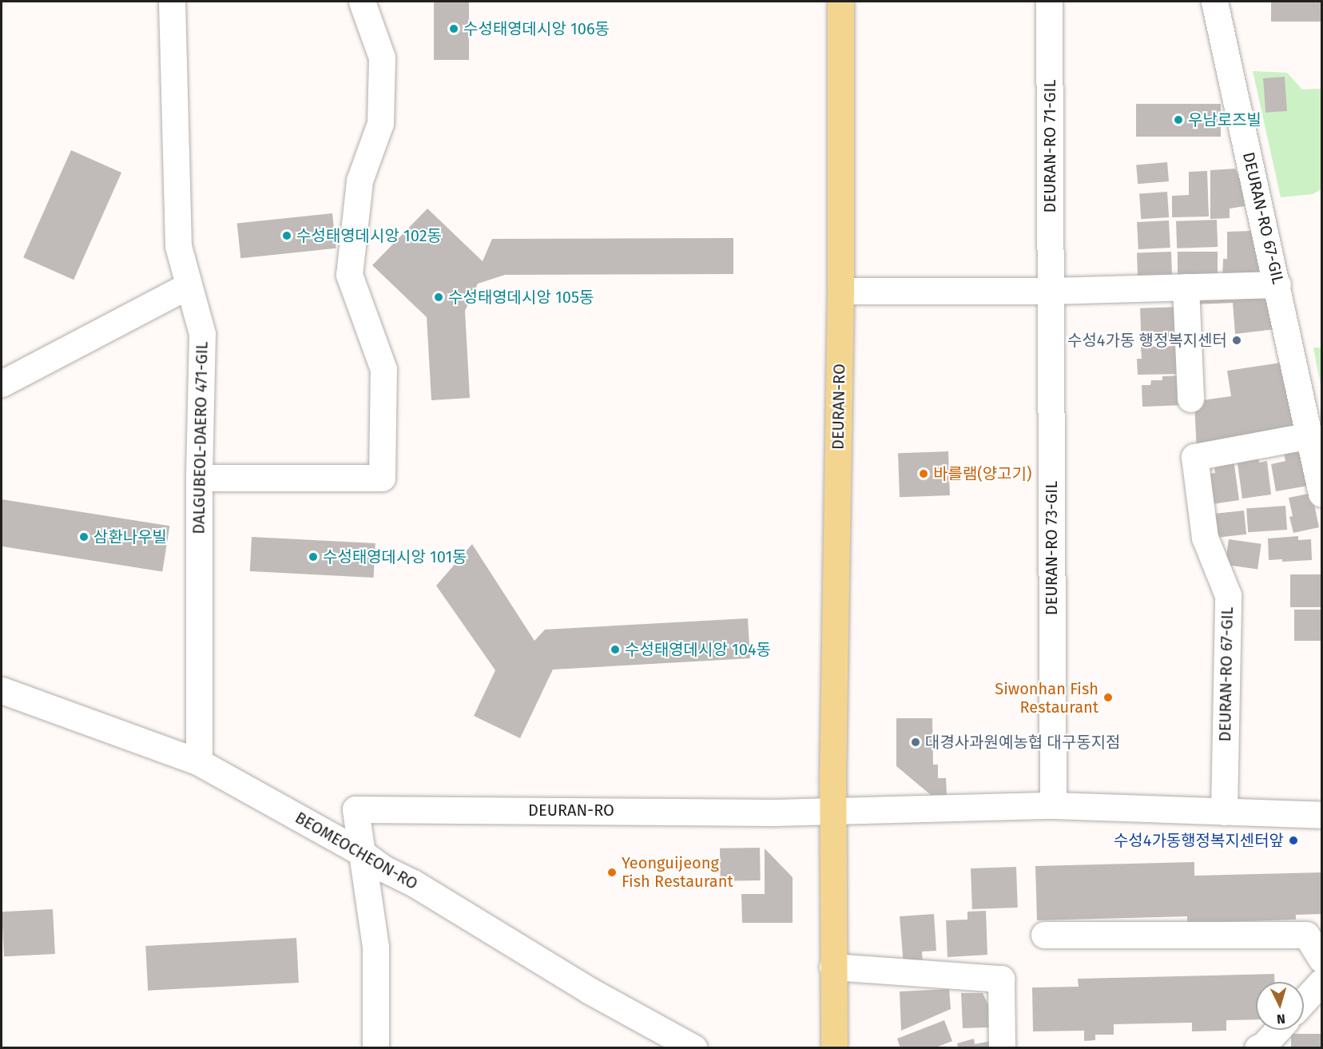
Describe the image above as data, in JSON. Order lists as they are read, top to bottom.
{
  "streets": {
    "main road": ["DEURAN-RO"],
    "street": [
      "DEURAN-RO 71-GIL",
      "DEURAN-RO 67-GIL",
      "DALGUBEOL-DAERO 471-GIL",
      "DEURAN-RO 73-GIL",
      "BEOMEOCHEON-RO"
    ]
  },
  "crossings": [
    ["DEURAN-RO 71-GIL", "DEURAN-RO 73-GIL"],
    ["DEURAN-RO", "BEOMEOCHEON-RO"],
    ["DALGUBEOL-DAERO 471-GIL", "BEOMEOCHEON-RO"]
  ],
  "places": [
    "수성태영데시앙 106동",
    "우남로즈빌",
    "수성태영데시앙 102동",
    "수성태영데시앙 105동",
    "수성4가동 행정복지센터",
    "바를램(양고기)",
    "삼환나우빌",
    "수성태영데시앙 101동",
    "수성태영데시앙 104동",
    "Siwonhan Fish Restaurant",
    "대경사과원예농협 대구동지점",
    "수성4가동행정복지센터앞",
    "Yeonguijeong Fish Restaurant"
  ],
  "north": "bottom"
}
